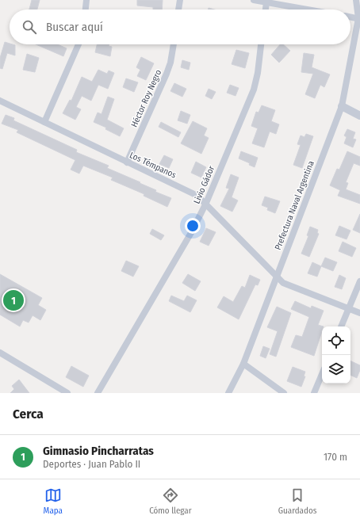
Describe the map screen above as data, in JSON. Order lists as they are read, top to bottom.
{
  "streets": {
    "street": [
      "Héctor Roy Negro",
      "Los Témpanos",
      "Livio Gádor",
      "Prefectura Naval Argentina"
    ]
  },
  "crossings": [
    ["Héctor Roy Negro", "Los Témpanos"],
    ["Los Témpanos", "Livio Gádor"],
    ["Los Témpanos", "Prefectura Naval Argentina"]
  ],
  "page": {
    "search": "Buscar aquí",
    "pins": "1",
    "heading": "Cerca",
    "list": [
      {
        "mark": "1",
        "name": "Gimnasio Pincharratas",
        "note": "Deportes · Juan Pablo II",
        "value": "170 m"
      }
    ],
    "nav": ["Mapa", "Cómo llegar", "Guardados"]
  }
}
